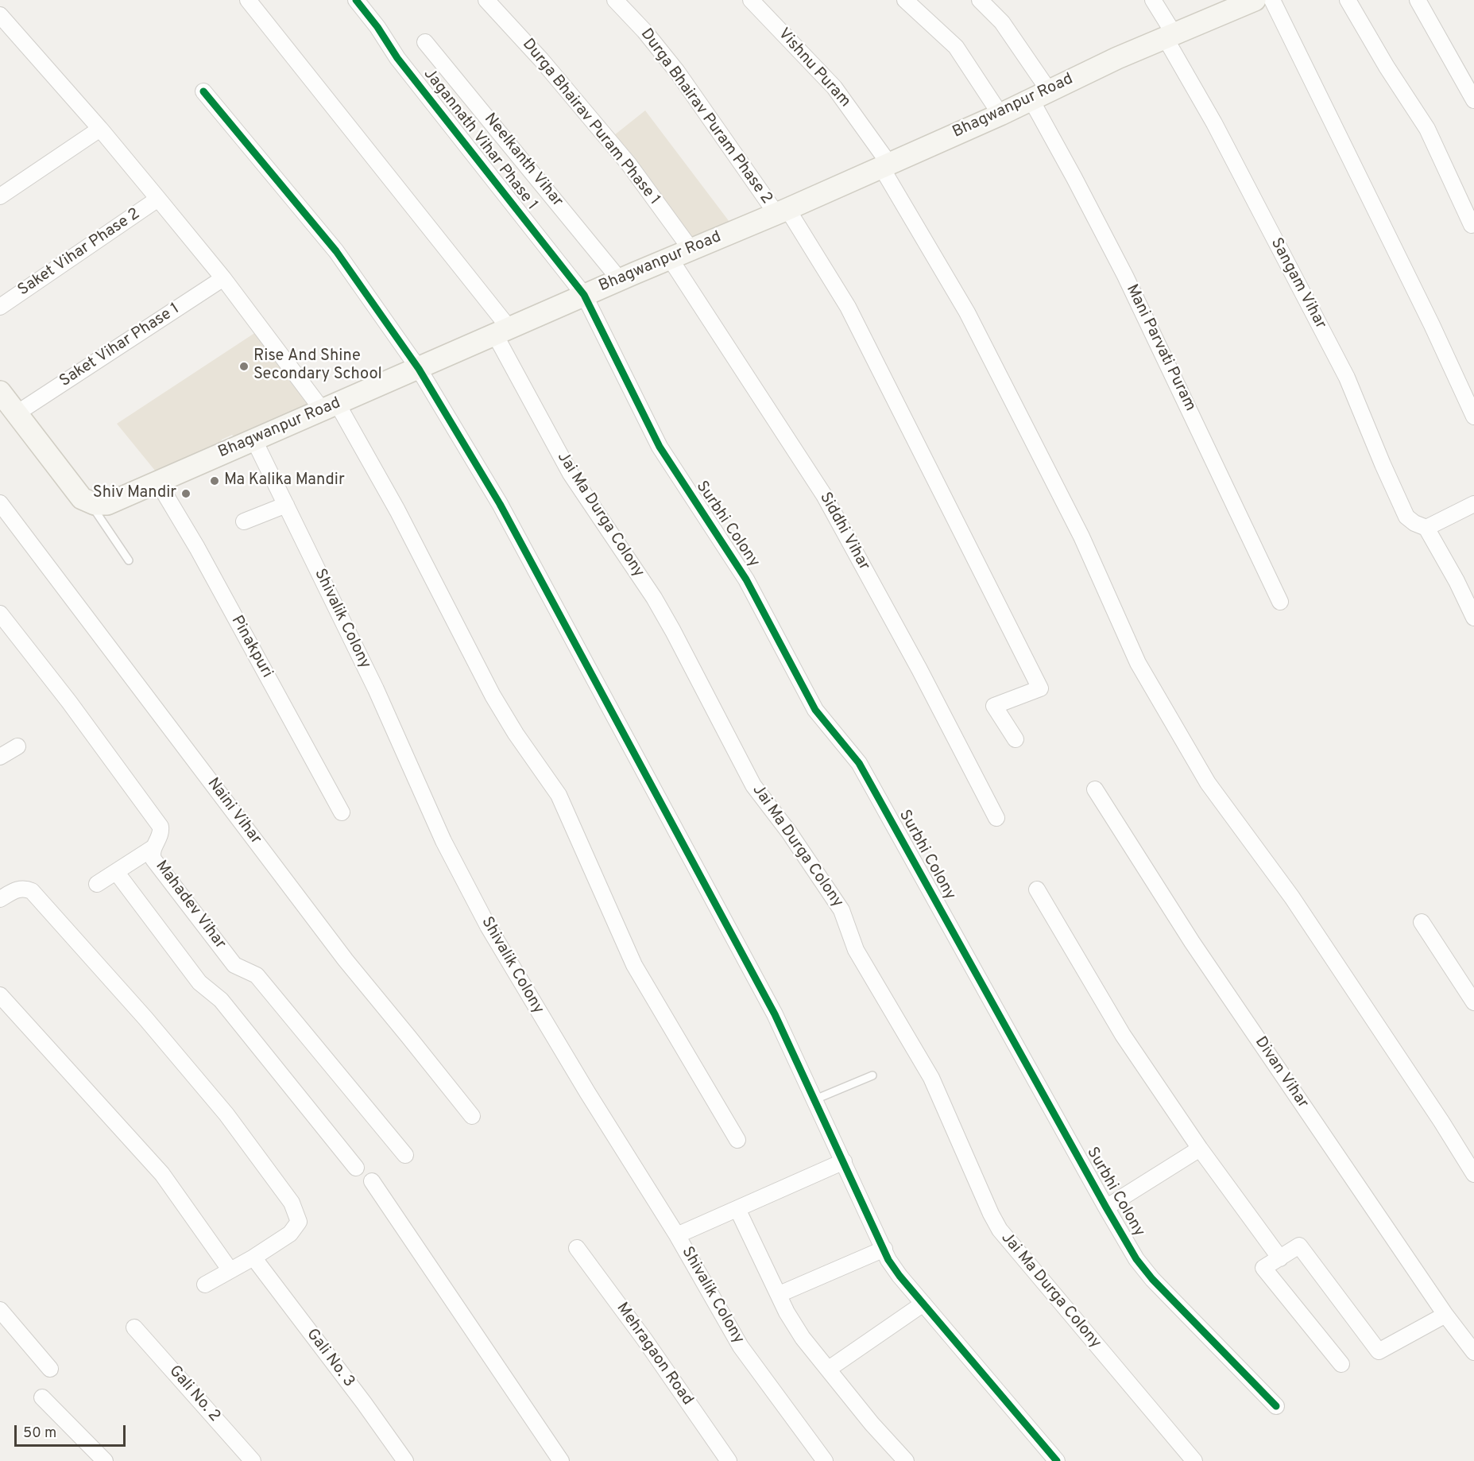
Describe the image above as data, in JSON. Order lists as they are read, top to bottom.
{
  "streets": {
    "street": [
      "Vishnu Puram",
      "Bhagwanpur Road",
      "Durga Bhairav Puram Phase 2",
      "Durga Bhairav Puram Phase 1",
      "Jagannath Vihar Phase 1",
      "Neelkanth Vihar",
      "Saket Vihar Phase 2",
      "Sangam Vihar",
      "Saket Vihar Phase 1",
      "Mani Parvati Puram",
      "Jai Ma Durga Colony",
      "Surbhi Colony",
      "Siddhi Vihar",
      "Shivalik Colony",
      "Pinakpuri",
      "Naini Vihar",
      "Mahadev Vihar",
      "Divan Vihar",
      "Mehragaon Road",
      "Gali No. 3",
      "Gali No. 2"
    ]
  },
  "crossings": [
    ["Vishnu Puram", "Bhagwanpur Road"],
    ["Bhagwanpur Road", "Durga Bhairav Puram Phase 2"],
    ["Bhagwanpur Road", "Durga Bhairav Puram Phase 1"],
    ["Bhagwanpur Road", "Jagannath Vihar Phase 1"],
    ["Bhagwanpur Road", "Neelkanth Vihar"],
    ["Bhagwanpur Road", "Sangam Vihar"],
    ["Bhagwanpur Road", "Mani Parvati Puram"],
    ["Bhagwanpur Road", "Jai Ma Durga Colony"],
    ["Bhagwanpur Road", "Surbhi Colony"],
    ["Bhagwanpur Road", "Siddhi Vihar"],
    ["Bhagwanpur Road", "Shivalik Colony"],
    ["Bhagwanpur Road", "Pinakpuri"],
    ["Jagannath Vihar Phase 1", "Surbhi Colony"]
  ],
  "places": ["Rise And Shine Secondary School", "Ma Kalika Mandir", "Shiv Mandir"],
  "scale_bar": "50 m"
}
